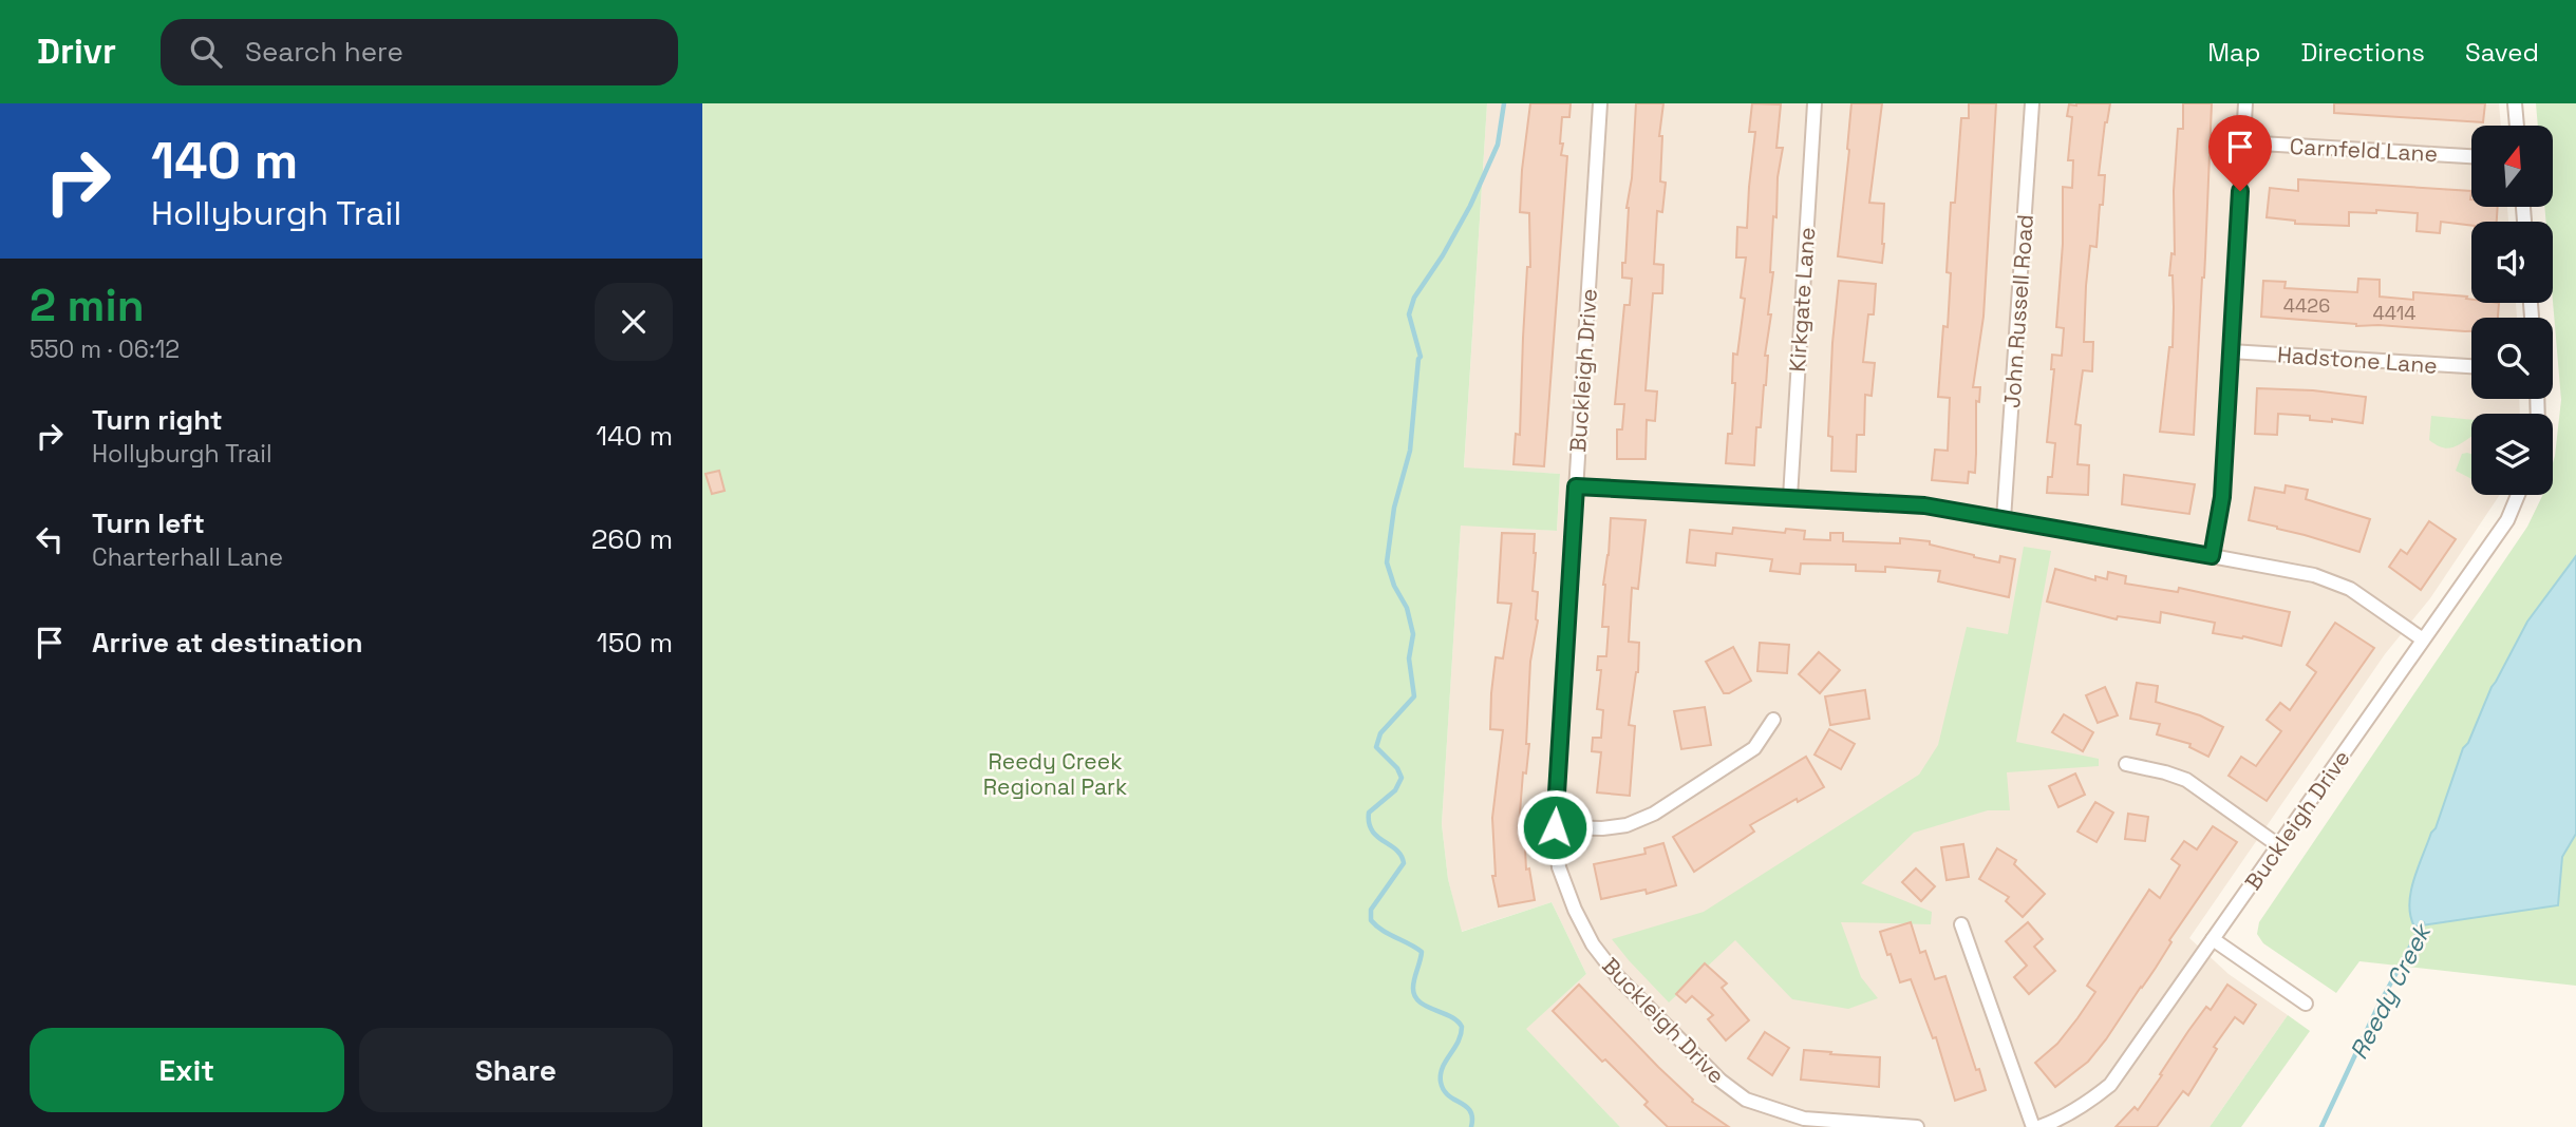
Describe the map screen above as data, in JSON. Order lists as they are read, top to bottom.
{
  "streets": {
    "street": [
      "Carnfeld Lane",
      "Kirkgate Lane",
      "John Russell Road",
      "Hadstone Lane",
      "Buckleigh Drive"
    ]
  },
  "water": ["Reedy Creek"],
  "parks": ["Reedy Creek Regional Park"],
  "house_numbers": ["4426", "4414"],
  "north": "top",
  "page": {
    "header": "Drivr",
    "search": "Search here",
    "nav": ["Map", "Directions", "Saved"],
    "turn": ["140 m", "Hollyburgh Trail"],
    "heading": ["2 min", "550 m · 06:12"],
    "list": [
      {
        "name": "Turn right",
        "note": "Hollyburgh Trail",
        "value": "140 m"
      },
      {
        "name": "Turn left",
        "note": "Charterhall Lane",
        "value": "260 m"
      },
      {
        "name": "Arrive at destination",
        "value": "150 m"
      }
    ],
    "buttons": ["Exit", "Share"]
  }
}
